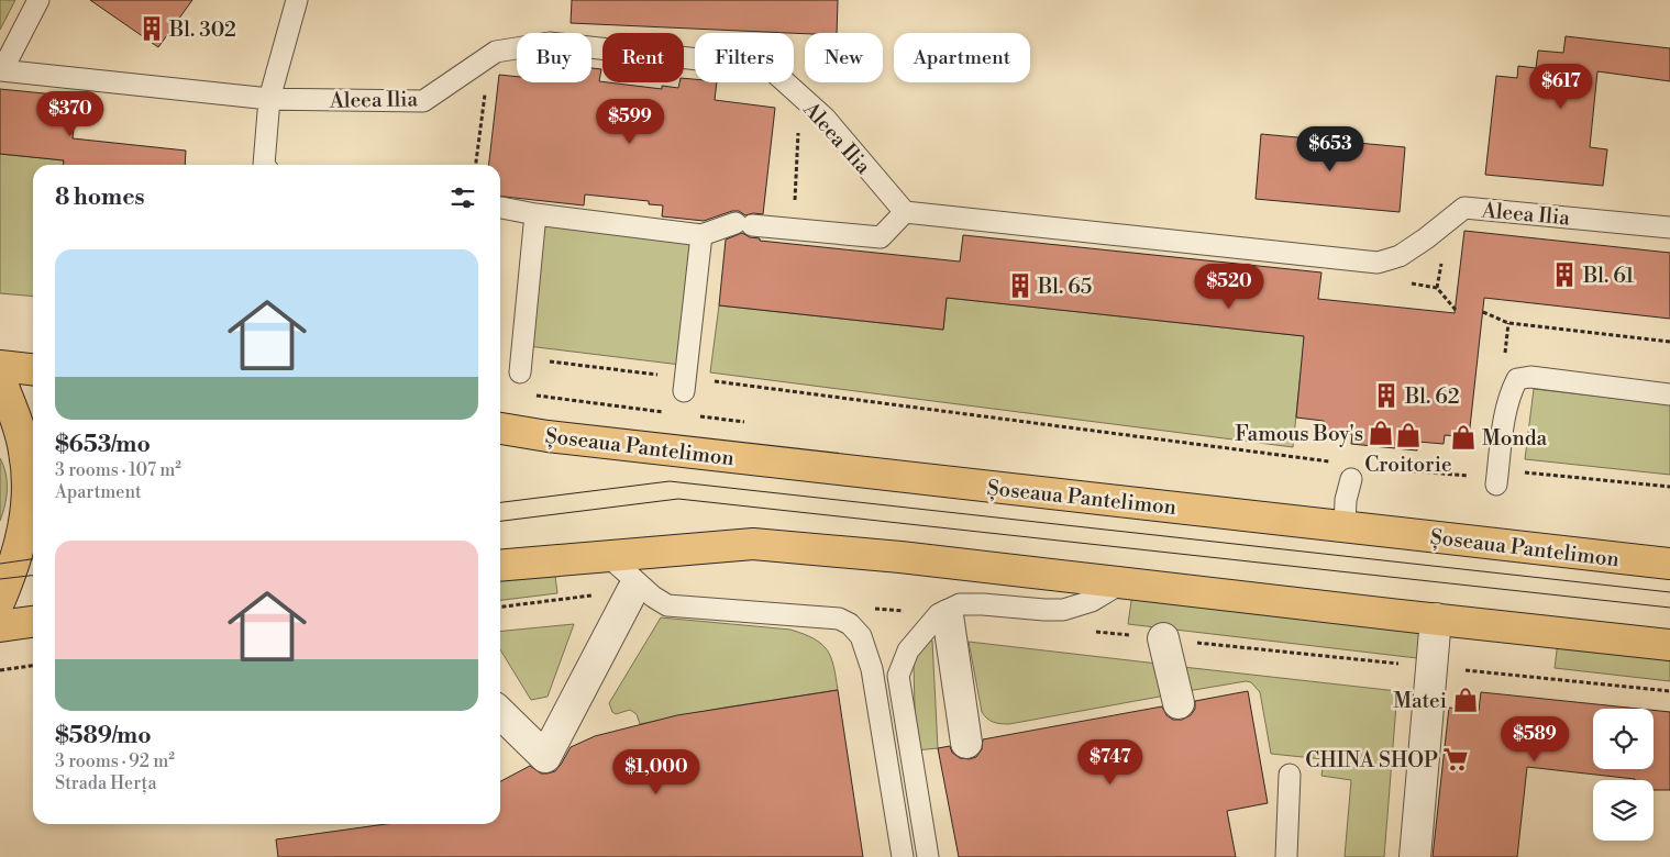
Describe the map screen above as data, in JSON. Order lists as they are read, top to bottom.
{
  "streets": {
    "main road": ["Șoseaua Pantelimon"],
    "lane": ["Aleea Ilia"]
  },
  "places": {
    "building": [
      "Bl. 302",
      "Bl. 61",
      "Bl. 65",
      "Bl. 62"
    ],
    "shop": [
      "Famous Boy's",
      "Croitorie",
      "Monda",
      "Matei"
    ],
    "supermarket": ["CHINA SHOP"]
  },
  "page": {
    "chip": [
      "Buy",
      "Rent",
      "Filters",
      "New",
      "Apartment"
    ],
    "price": [
      "$617",
      "$370",
      "$599",
      "$653",
      "$520",
      "$589",
      "$747",
      "$1,000"
    ],
    "heading": "8 homes",
    "list": [
      {
        "name": "$653/mo",
        "note": "3 rooms · 107 m² · Apartment"
      },
      {
        "name": "$589/mo",
        "note": "3 rooms · 92 m² · Strada Herța"
      }
    ]
  }
}
